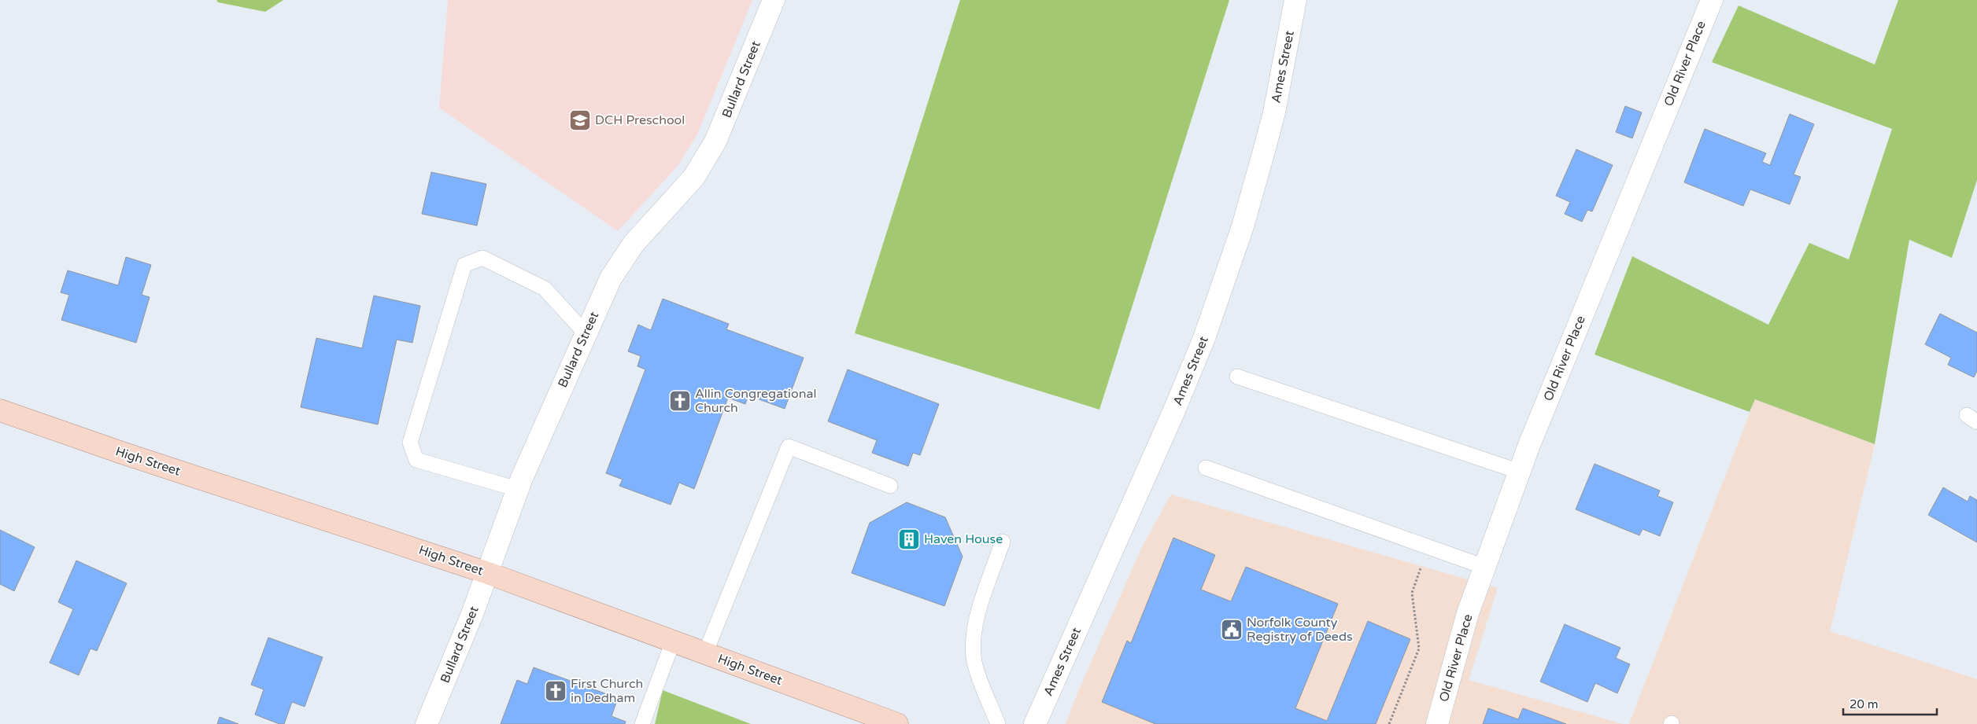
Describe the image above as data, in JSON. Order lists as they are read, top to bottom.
{
  "streets": {
    "main road": ["High Street"],
    "street": ["Old River Place", "Ames Street", "Bullard Street"]
  },
  "crossings": [
    ["Bullard Street", "High Street"]
  ],
  "places": {
    "school or university": ["DCH Preschool"],
    "church": ["Allin Congregational Church", "First Church in Dedham"],
    "building": ["Haven House"],
    "public building": ["Norfolk County Registry of Deeds"]
  },
  "scale_bar": "20 m"
}
